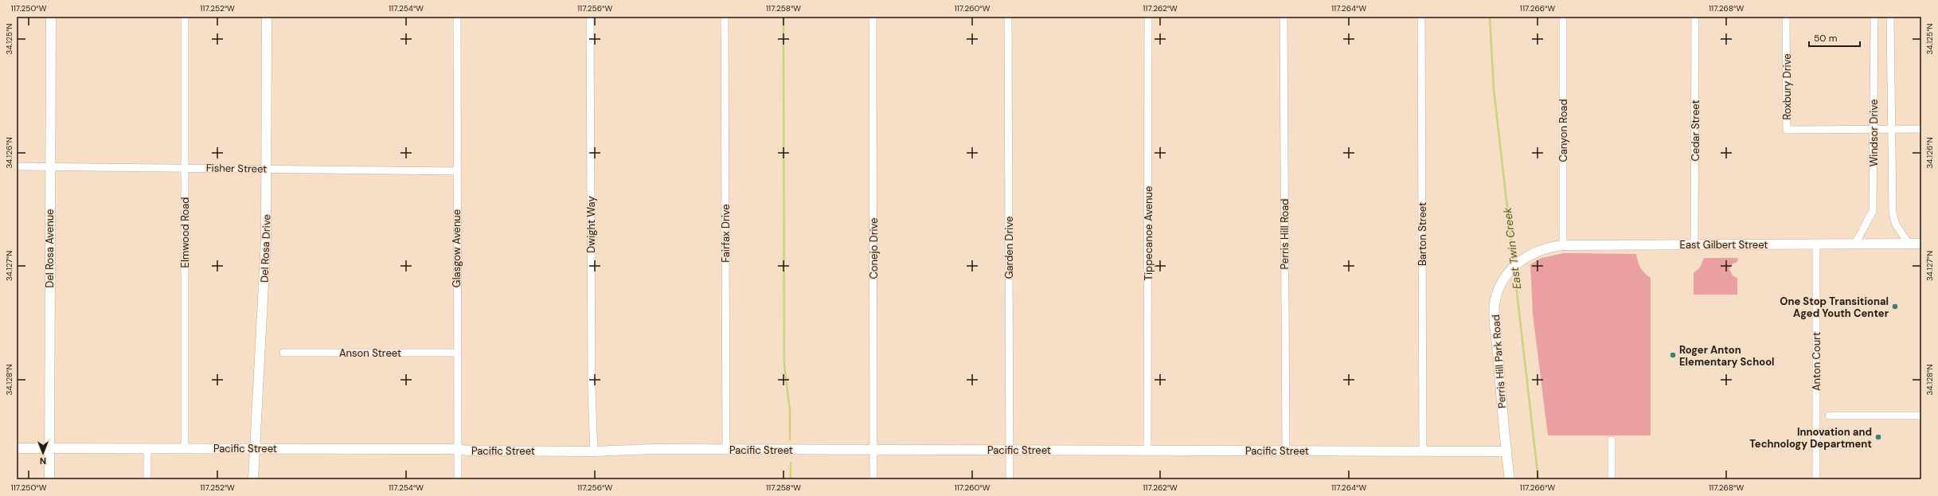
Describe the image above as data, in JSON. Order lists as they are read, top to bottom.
{
  "streets": {
    "street": [
      "Roxbury Drive",
      "Canyon Road",
      "Cedar Street",
      "Windsor Drive",
      "Fisher Street",
      "Dwight Way",
      "Elmwood Road",
      "Fairfax Drive",
      "Tippecanoe Avenue",
      "Perris Hill Road",
      "Barton Street",
      "East Gilbert Street",
      "Garden Drive",
      "Del Rosa Avenue",
      "Del Rosa Drive",
      "Glasgow Avenue",
      "Conejo Drive",
      "Anson Street",
      "Perris Hill Park Road",
      "Anton Court",
      "Pacific Street"
    ]
  },
  "crossings": [
    ["Roxbury Drive", "Windsor Drive"],
    ["Canyon Road", "East Gilbert Street"],
    ["Cedar Street", "East Gilbert Street"],
    ["Windsor Drive", "East Gilbert Street"],
    ["Fisher Street", "Elmwood Road"],
    ["Fisher Street", "Del Rosa Avenue"],
    ["Fisher Street", "Del Rosa Drive"],
    ["Fisher Street", "Glasgow Avenue"],
    ["Dwight Way", "Pacific Street"],
    ["Elmwood Road", "Pacific Street"],
    ["Fairfax Drive", "Pacific Street"],
    ["Tippecanoe Avenue", "Pacific Street"],
    ["Perris Hill Road", "Pacific Street"],
    ["Barton Street", "Pacific Street"],
    ["East Gilbert Street", "Perris Hill Park Road"],
    ["East Gilbert Street", "Anton Court"],
    ["Garden Drive", "Pacific Street"],
    ["Del Rosa Avenue", "Pacific Street"],
    ["Del Rosa Drive", "Pacific Street"],
    ["Glasgow Avenue", "Anson Street"],
    ["Glasgow Avenue", "Pacific Street"],
    ["Conejo Drive", "Pacific Street"],
    ["Perris Hill Park Road", "Pacific Street"]
  ],
  "water": ["East Twin Creek"],
  "places": ["One Stop Transitional Aged Youth Center", "Roger Anton Elementary School", "Innovation and Technology Department"],
  "scale_bar": "50 m",
  "north": "bottom",
  "coordinates": [
    "117.250°W",
    "117.252°W",
    "117.254°W",
    "117.256°W",
    "117.258°W",
    "117.260°W",
    "117.262°W",
    "117.264°W",
    "117.266°W",
    "117.268°W",
    "34.125°N",
    "34.126°N",
    "34.127°N",
    "34.128°N"
  ]
}
